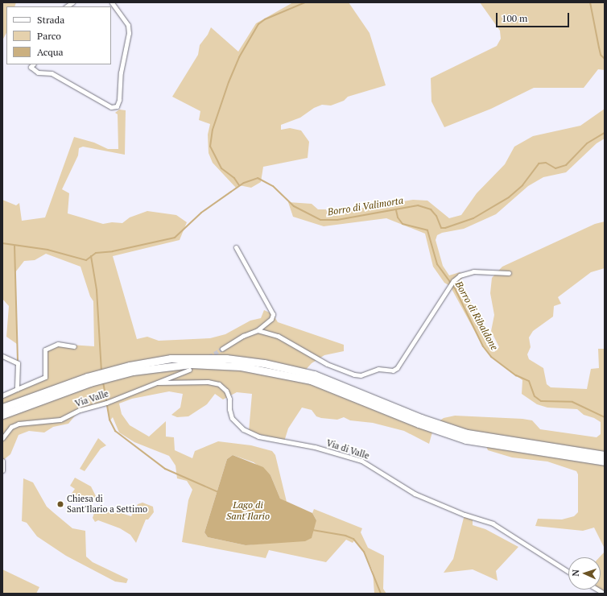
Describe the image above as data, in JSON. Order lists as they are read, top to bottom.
{
  "streets": {
    "street": ["Via Valle", "Via di Valle"]
  },
  "crossings": [
    ["Via Valle", "Via di Valle"]
  ],
  "water": ["Borro di Valimorta", "Borro di Ribaldone", "Lago di Sant'Ilario"],
  "places": ["Chiesa di Sant'Ilario a Settimo"],
  "legend": ["Strada", "Parco", "Acqua"],
  "scale_bar": "100 m",
  "north": "left"
}
